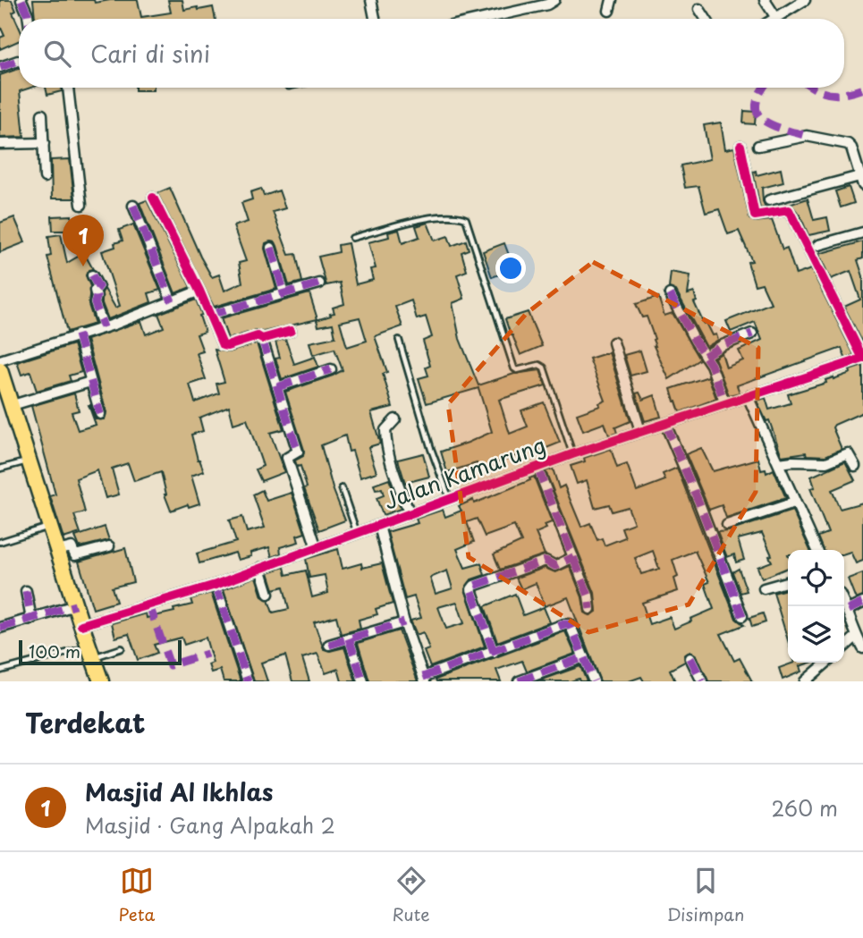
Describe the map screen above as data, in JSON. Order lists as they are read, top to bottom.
{
  "streets": {
    "street": ["Jalan Kamarung"]
  },
  "scale_bar": "100 m",
  "page": {
    "search": "Cari di sini",
    "pins": "1",
    "scale": "100 m",
    "heading": "Terdekat",
    "list": [
      {
        "mark": "1",
        "name": "Masjid Al Ikhlas",
        "note": "Masjid · Gang Alpakah 2",
        "value": "260 m"
      }
    ],
    "nav": ["Peta", "Rute", "Disimpan"]
  }
}
